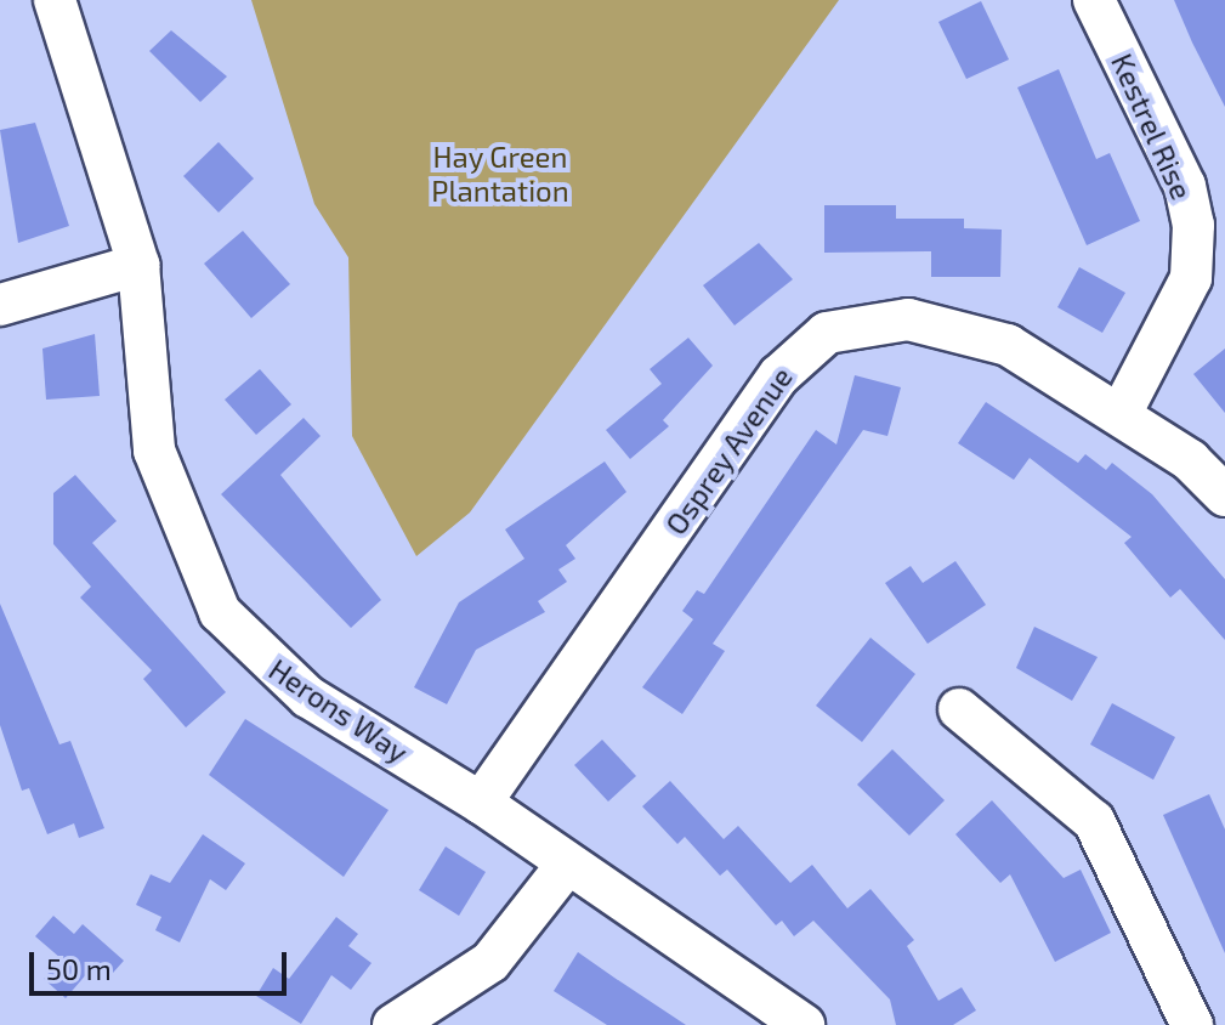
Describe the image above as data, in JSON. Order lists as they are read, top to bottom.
{
  "streets": {
    "street": ["Kestrel Rise", "Osprey Avenue", "Herons Way"]
  },
  "crossings": [
    ["Kestrel Rise", "Osprey Avenue"],
    ["Osprey Avenue", "Herons Way"]
  ],
  "parks": ["Hay Green Plantation"],
  "scale_bar": "50 m"
}
